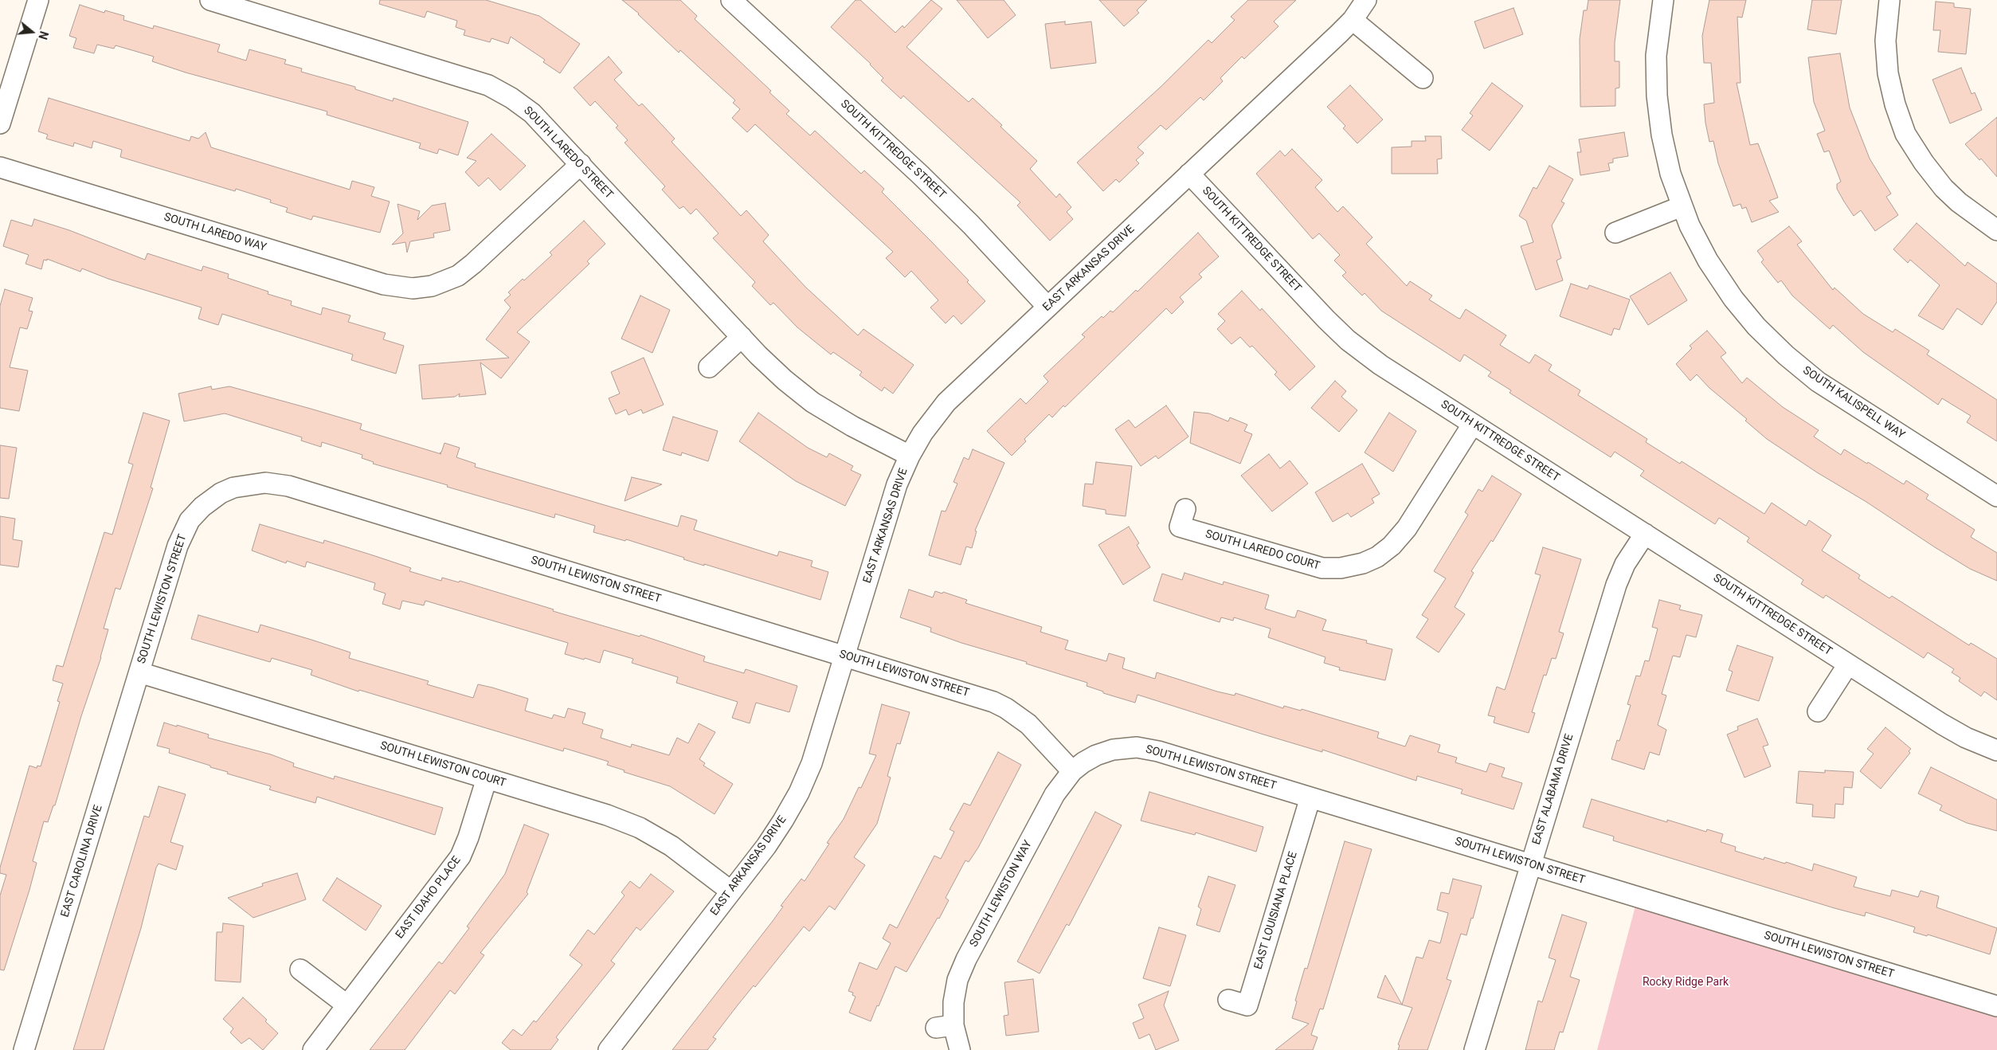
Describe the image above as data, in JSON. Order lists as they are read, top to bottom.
{
  "streets": {
    "street": [
      "SOUTH KITTREDGE STREET",
      "SOUTH LAREDO STREET",
      "SOUTH LAREDO WAY",
      "EAST ARKANSAS DRIVE",
      "SOUTH KALISPELL WAY",
      "SOUTH LAREDO COURT",
      "SOUTH LEWISTON STREET",
      "SOUTH LEWISTON COURT",
      "EAST ALABAMA DRIVE",
      "EAST CAROLINA DRIVE",
      "SOUTH LEWISTON WAY",
      "EAST IDAHO PLACE",
      "EAST LOUISIANA PLACE"
    ]
  },
  "crossings": [
    ["SOUTH KITTREDGE STREET", "EAST ARKANSAS DRIVE"],
    ["SOUTH KITTREDGE STREET", "SOUTH LAREDO COURT"],
    ["SOUTH KITTREDGE STREET", "EAST ALABAMA DRIVE"],
    ["SOUTH LAREDO STREET", "SOUTH LAREDO WAY"],
    ["SOUTH LAREDO STREET", "EAST ARKANSAS DRIVE"],
    ["EAST ARKANSAS DRIVE", "SOUTH LEWISTON STREET"],
    ["EAST ARKANSAS DRIVE", "SOUTH LEWISTON COURT"],
    ["SOUTH LEWISTON STREET", "SOUTH LEWISTON COURT"],
    ["SOUTH LEWISTON STREET", "EAST ALABAMA DRIVE"],
    ["SOUTH LEWISTON STREET", "EAST CAROLINA DRIVE"],
    ["SOUTH LEWISTON STREET", "SOUTH LEWISTON WAY"],
    ["SOUTH LEWISTON STREET", "EAST LOUISIANA PLACE"],
    ["SOUTH LEWISTON COURT", "EAST CAROLINA DRIVE"],
    ["SOUTH LEWISTON COURT", "EAST IDAHO PLACE"]
  ],
  "parks": ["Rocky Ridge Park"],
  "north": "right"
}
